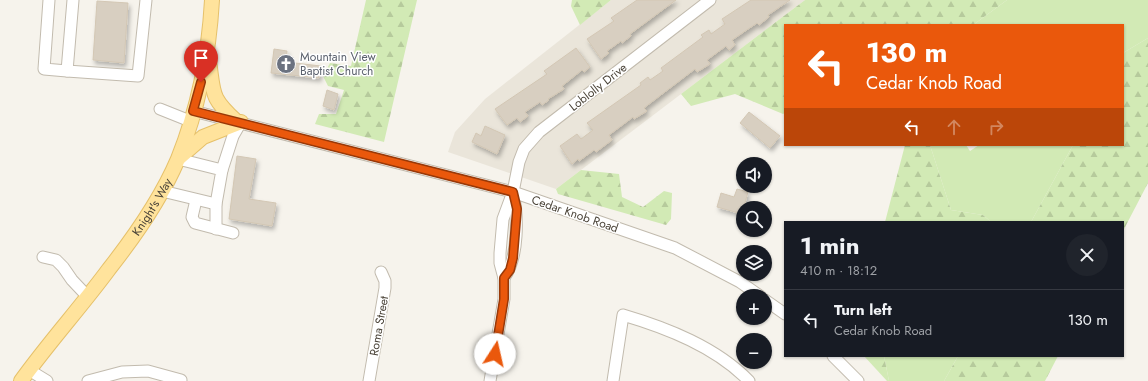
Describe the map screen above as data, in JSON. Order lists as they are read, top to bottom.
{
  "streets": {
    "main road": ["Knight's Way"],
    "street": ["Loblolly Drive", "Cedar Knob Road", "Roma Street"]
  },
  "crossings": [
    ["Loblolly Drive", "Cedar Knob Road"],
    ["Knight's Way", "Cedar Knob Road"]
  ],
  "places": {
    "church": ["Mountain View Baptist Church"]
  },
  "page": {
    "turn": ["130 m", "Cedar Knob Road"],
    "map_buttons": ["+", "−"],
    "heading": ["1 min", "410 m · 18:12"],
    "list": [
      {
        "name": "Turn left",
        "note": "Cedar Knob Road",
        "value": "130 m"
      }
    ]
  }
}
